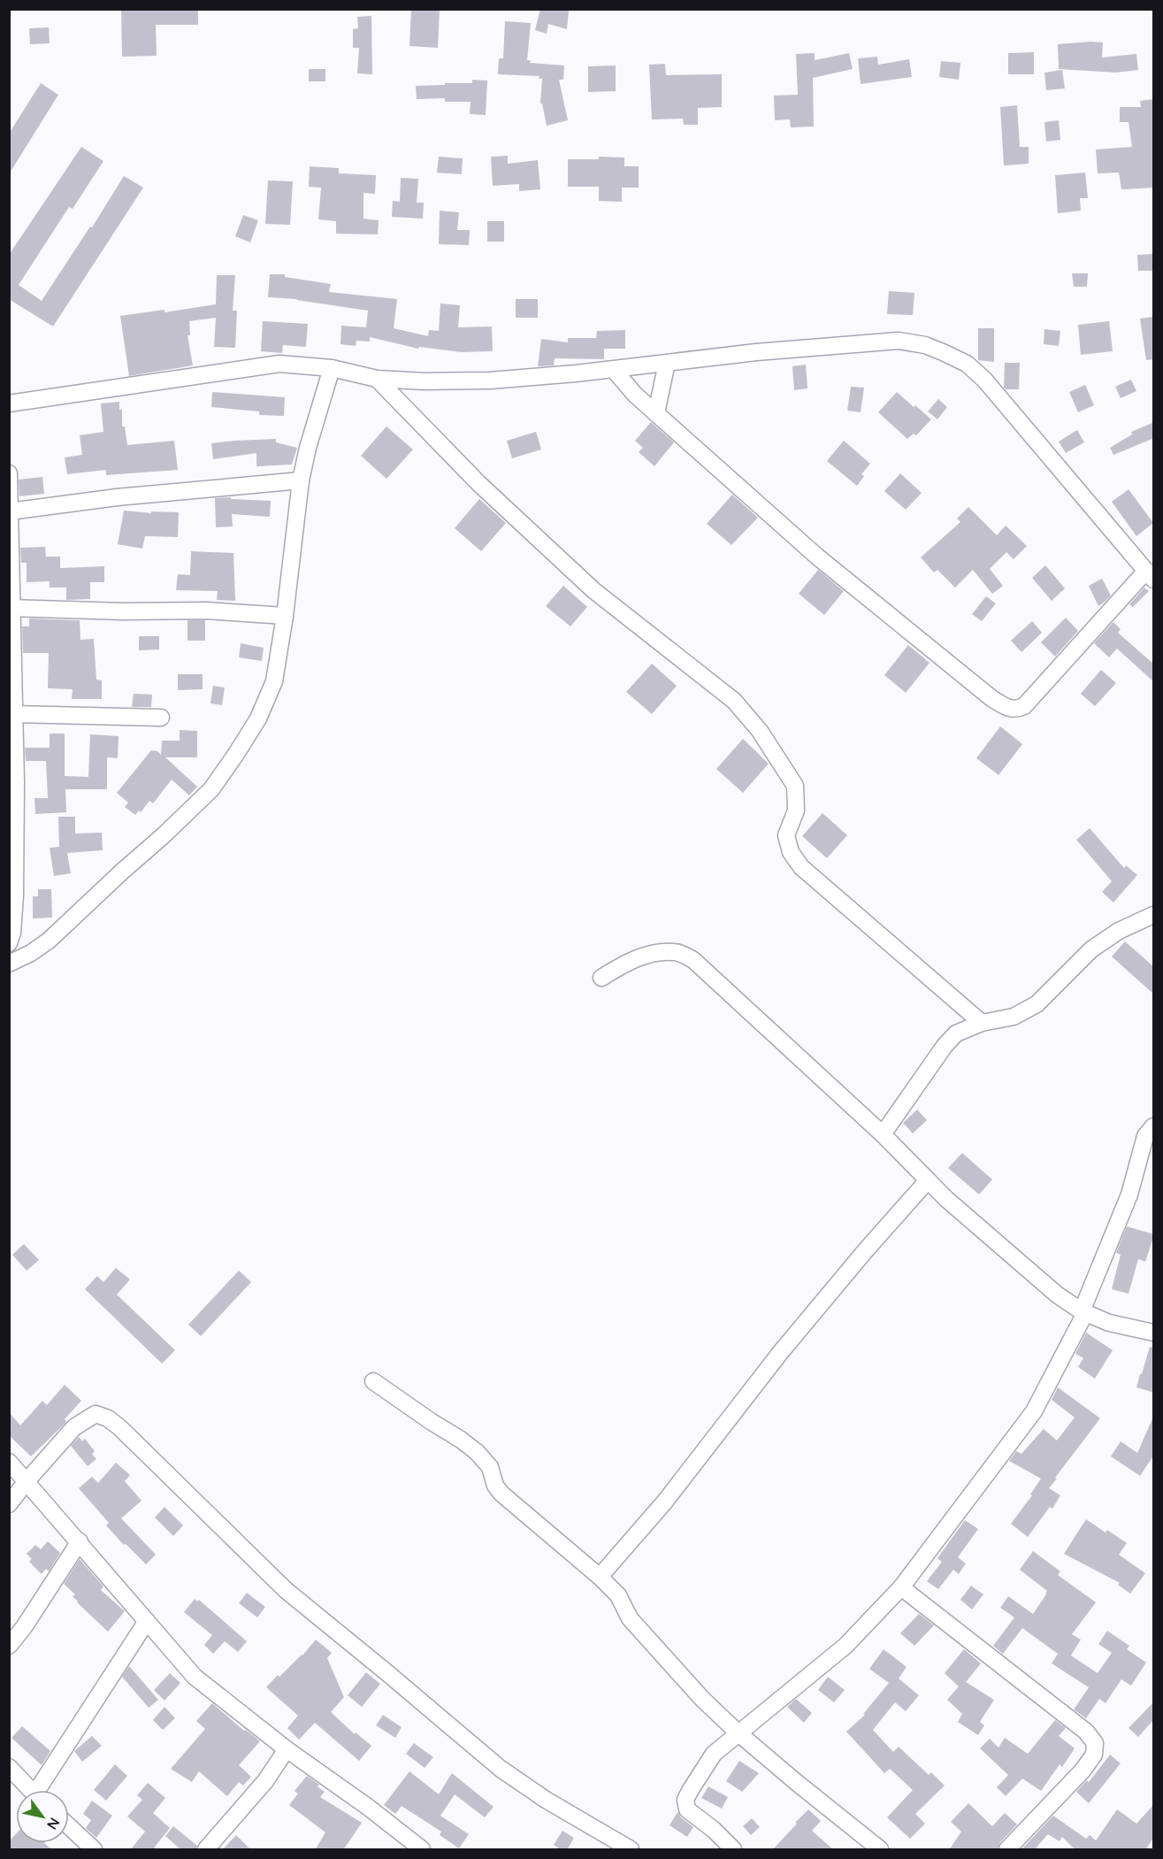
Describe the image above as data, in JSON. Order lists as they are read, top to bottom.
{
  "north": "bottom right"
}
